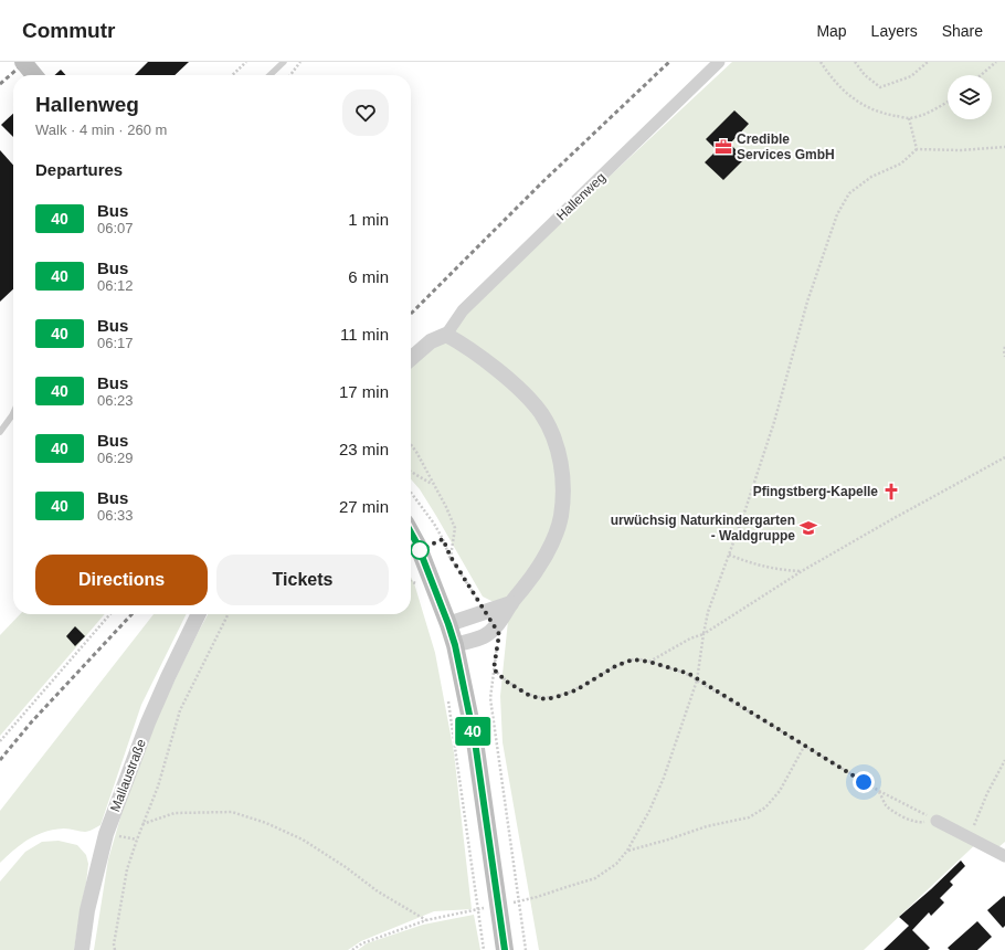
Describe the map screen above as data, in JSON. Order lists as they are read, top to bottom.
{
  "streets": {
    "street": ["Hallenweg", "Mallaustraße"]
  },
  "places": {
    "office": ["Credible Services GmbH"],
    "church": ["Pfingstberg-Kapelle"],
    "school or university": ["urwüchsig Naturkindergarten - Waldgruppe"]
  },
  "lines": ["bus line 40"],
  "page": {
    "header": "Commutr",
    "nav": ["Map", "Layers", "Share"],
    "on_map": "40",
    "heading": [
      ["Hallenweg", "Walk · 4 min · 260 m"],
      "Departures"
    ],
    "list": [
      {
        "mark": "40",
        "name": "Bus",
        "note": "06:07",
        "value": "1 min"
      },
      {
        "mark": "40",
        "name": "Bus",
        "note": "06:12",
        "value": "6 min"
      },
      {
        "mark": "40",
        "name": "Bus",
        "note": "06:17",
        "value": "11 min"
      },
      {
        "mark": "40",
        "name": "Bus",
        "note": "06:23",
        "value": "17 min"
      },
      {
        "mark": "40",
        "name": "Bus",
        "note": "06:29",
        "value": "23 min"
      },
      {
        "mark": "40",
        "name": "Bus",
        "note": "06:33",
        "value": "27 min"
      }
    ],
    "buttons": ["Directions", "Tickets"]
  }
}
